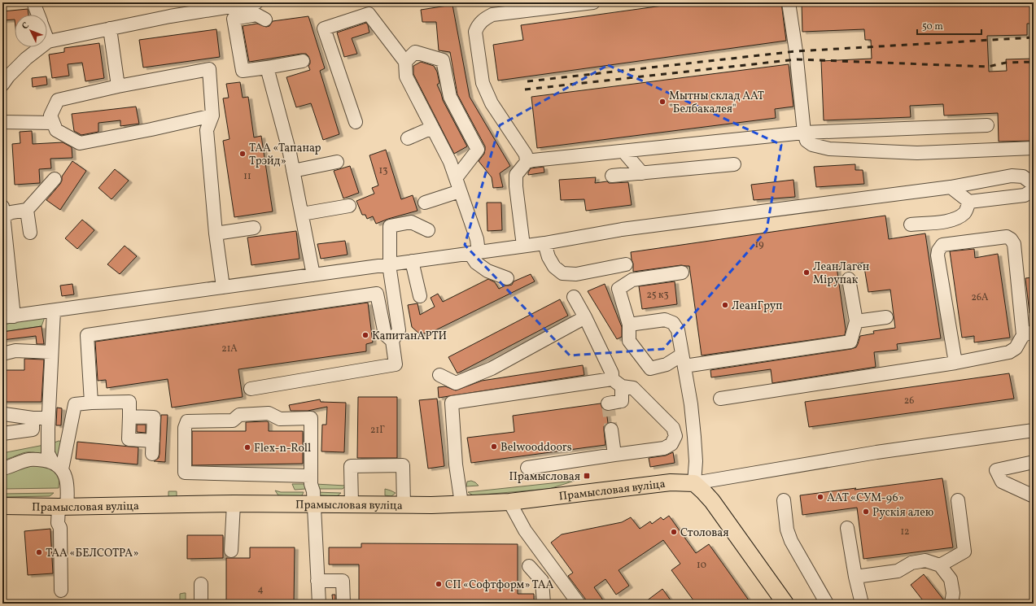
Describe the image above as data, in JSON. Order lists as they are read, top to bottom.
{
  "streets": {
    "main road": ["Прамысловая вуліца"]
  },
  "places": {
    "other": [
      "Мытны склад ААТ \"Белбакалея\"",
      "ТАА «Тапанар Трэйд»",
      "ЛеанЛаген Мірупак",
      "ЛеанГруп",
      "КапитанАРТИ",
      "Belwooddoors",
      "Flex-n-Roll",
      "ААТ «СУМ-96»",
      "Рускія алею",
      "Столовая",
      "ТАА «БЕЛСОТРА»",
      "СП «Софтформ» ТАА"
    ],
    "transit": ["Прамысловая"]
  },
  "house_numbers": [
    "13",
    "11",
    "19",
    "25 к3",
    "26А",
    "21А",
    "26",
    "21Г",
    "12",
    "10",
    "4"
  ],
  "scale_bar": "50 m",
  "north": "top left"
}
